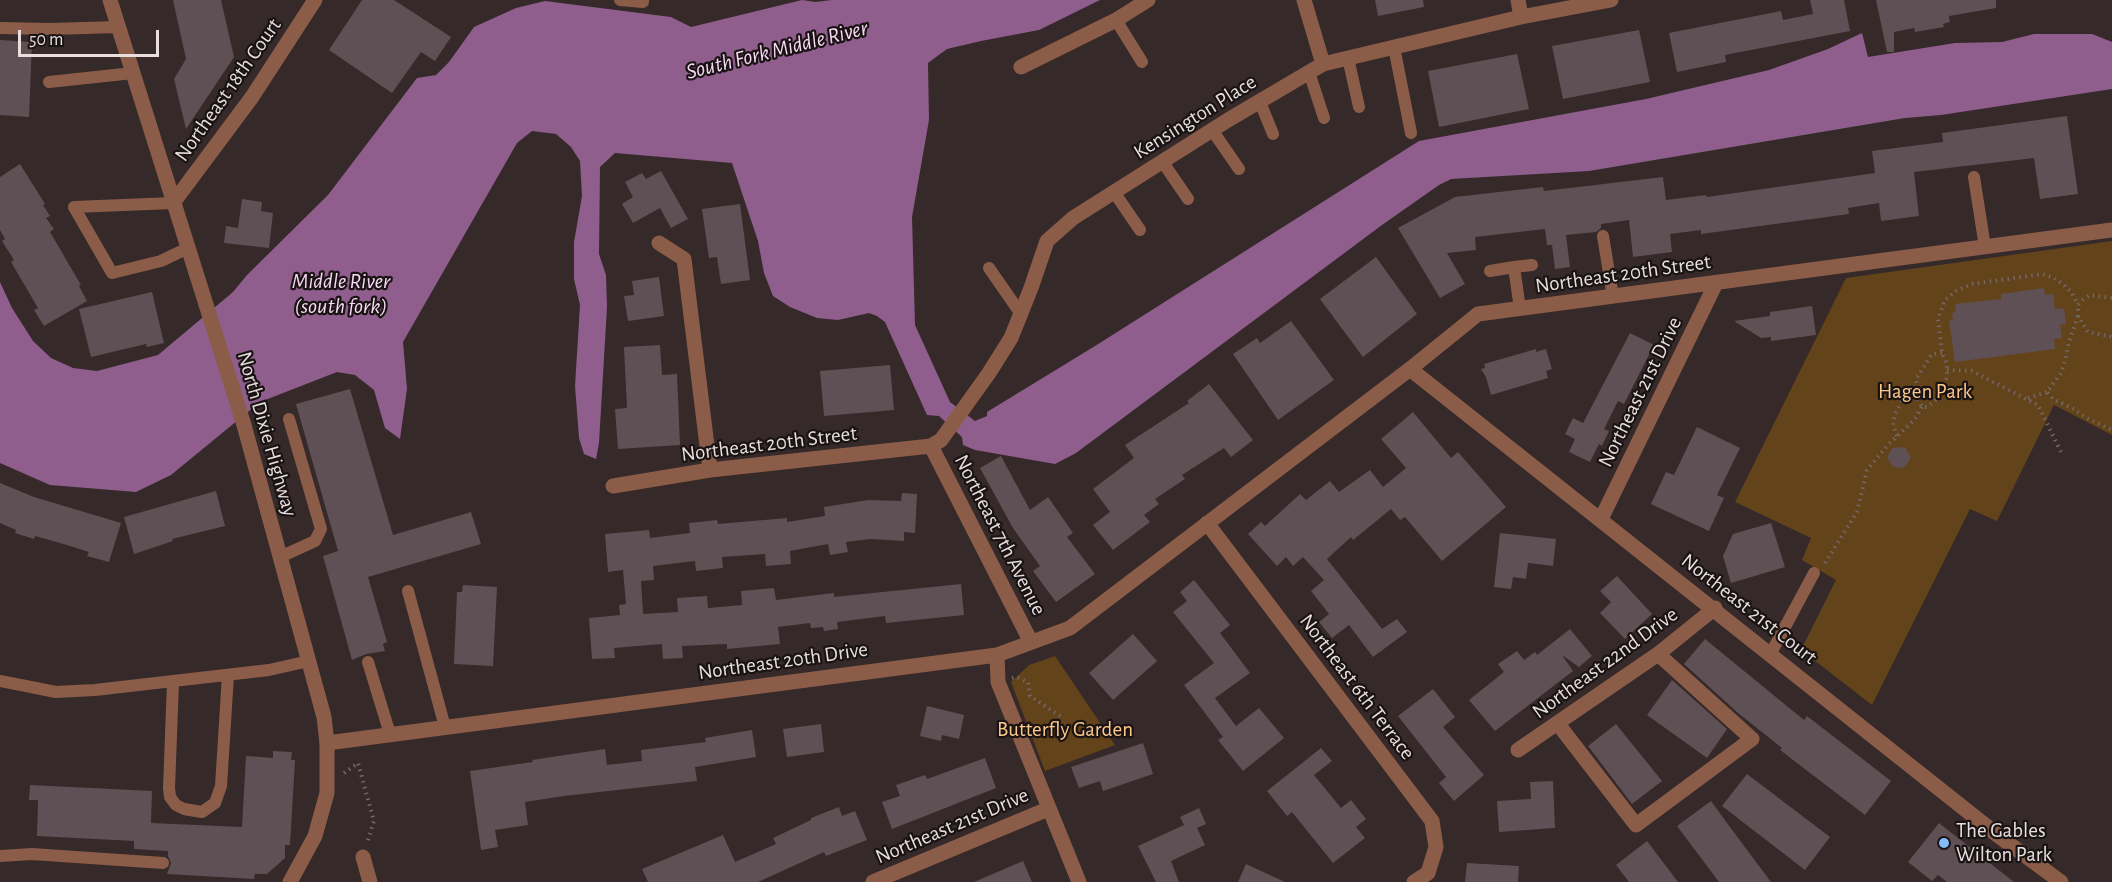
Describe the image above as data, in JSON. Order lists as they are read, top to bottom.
{
  "streets": {
    "street": [
      "Northeast 18th Court",
      "Kensington Place",
      "Northeast 20th Street",
      "Northeast 21st Drive",
      "North Dixie Highway",
      "Northeast 7th Avenue",
      "Northeast 21st Court",
      "Northeast 20th Drive",
      "Northeast 22nd Drive",
      "Northeast 6th Terrace"
    ]
  },
  "crossings": [
    ["Northeast 18th Court", "North Dixie Highway"],
    ["Kensington Place", "Northeast 20th Street"],
    ["Kensington Place", "Northeast 7th Avenue"],
    ["Northeast 20th Street", "Northeast 21st Drive"],
    ["Northeast 20th Street", "Northeast 7th Avenue"],
    ["Northeast 20th Street", "Northeast 21st Court"],
    ["Northeast 20th Street", "Northeast 20th Drive"],
    ["Northeast 20th Street", "Northeast 6th Terrace"],
    ["Northeast 21st Drive", "Northeast 21st Court"],
    ["North Dixie Highway", "Northeast 20th Drive"],
    ["Northeast 7th Avenue", "Northeast 20th Drive"],
    ["Northeast 21st Court", "Northeast 22nd Drive"],
    ["Northeast 20th Drive", "Northeast 6th Terrace"]
  ],
  "water": ["South Fork Middle River", "Middle River (south fork)"],
  "parks": ["Hagen Park", "Butterfly Garden"],
  "places": ["The Gables Wilton Park"],
  "scale_bar": "50 m"
}
